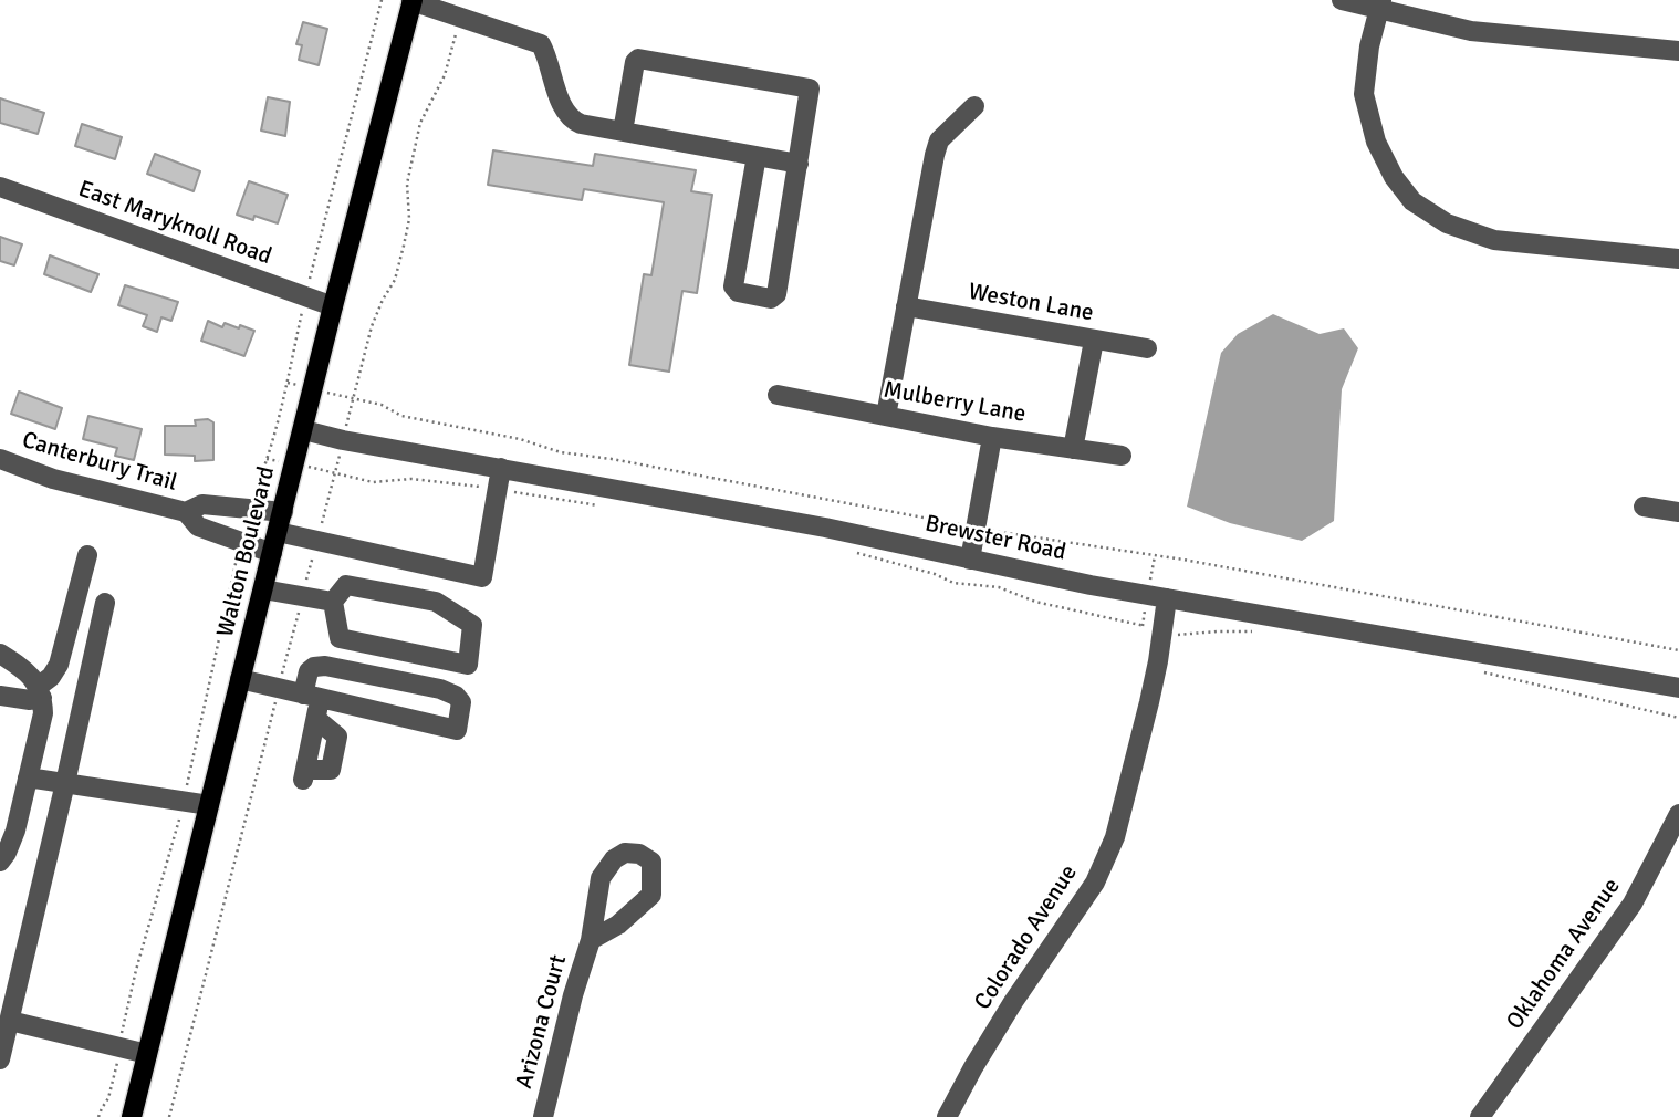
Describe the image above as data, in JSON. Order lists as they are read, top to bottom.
{
  "streets": {
    "main road": ["Walton Boulevard"],
    "street": [
      "East Maryknoll Road",
      "Weston Lane",
      "Mulberry Lane",
      "Canterbury Trail",
      "Brewster Road",
      "Colorado Avenue",
      "Oklahoma Avenue",
      "Arizona Court"
    ]
  },
  "crossings": [
    ["East Maryknoll Road", "Walton Boulevard"],
    ["Canterbury Trail", "Walton Boulevard"],
    ["Brewster Road", "Walton Boulevard"],
    ["Brewster Road", "Colorado Avenue"]
  ]
}
